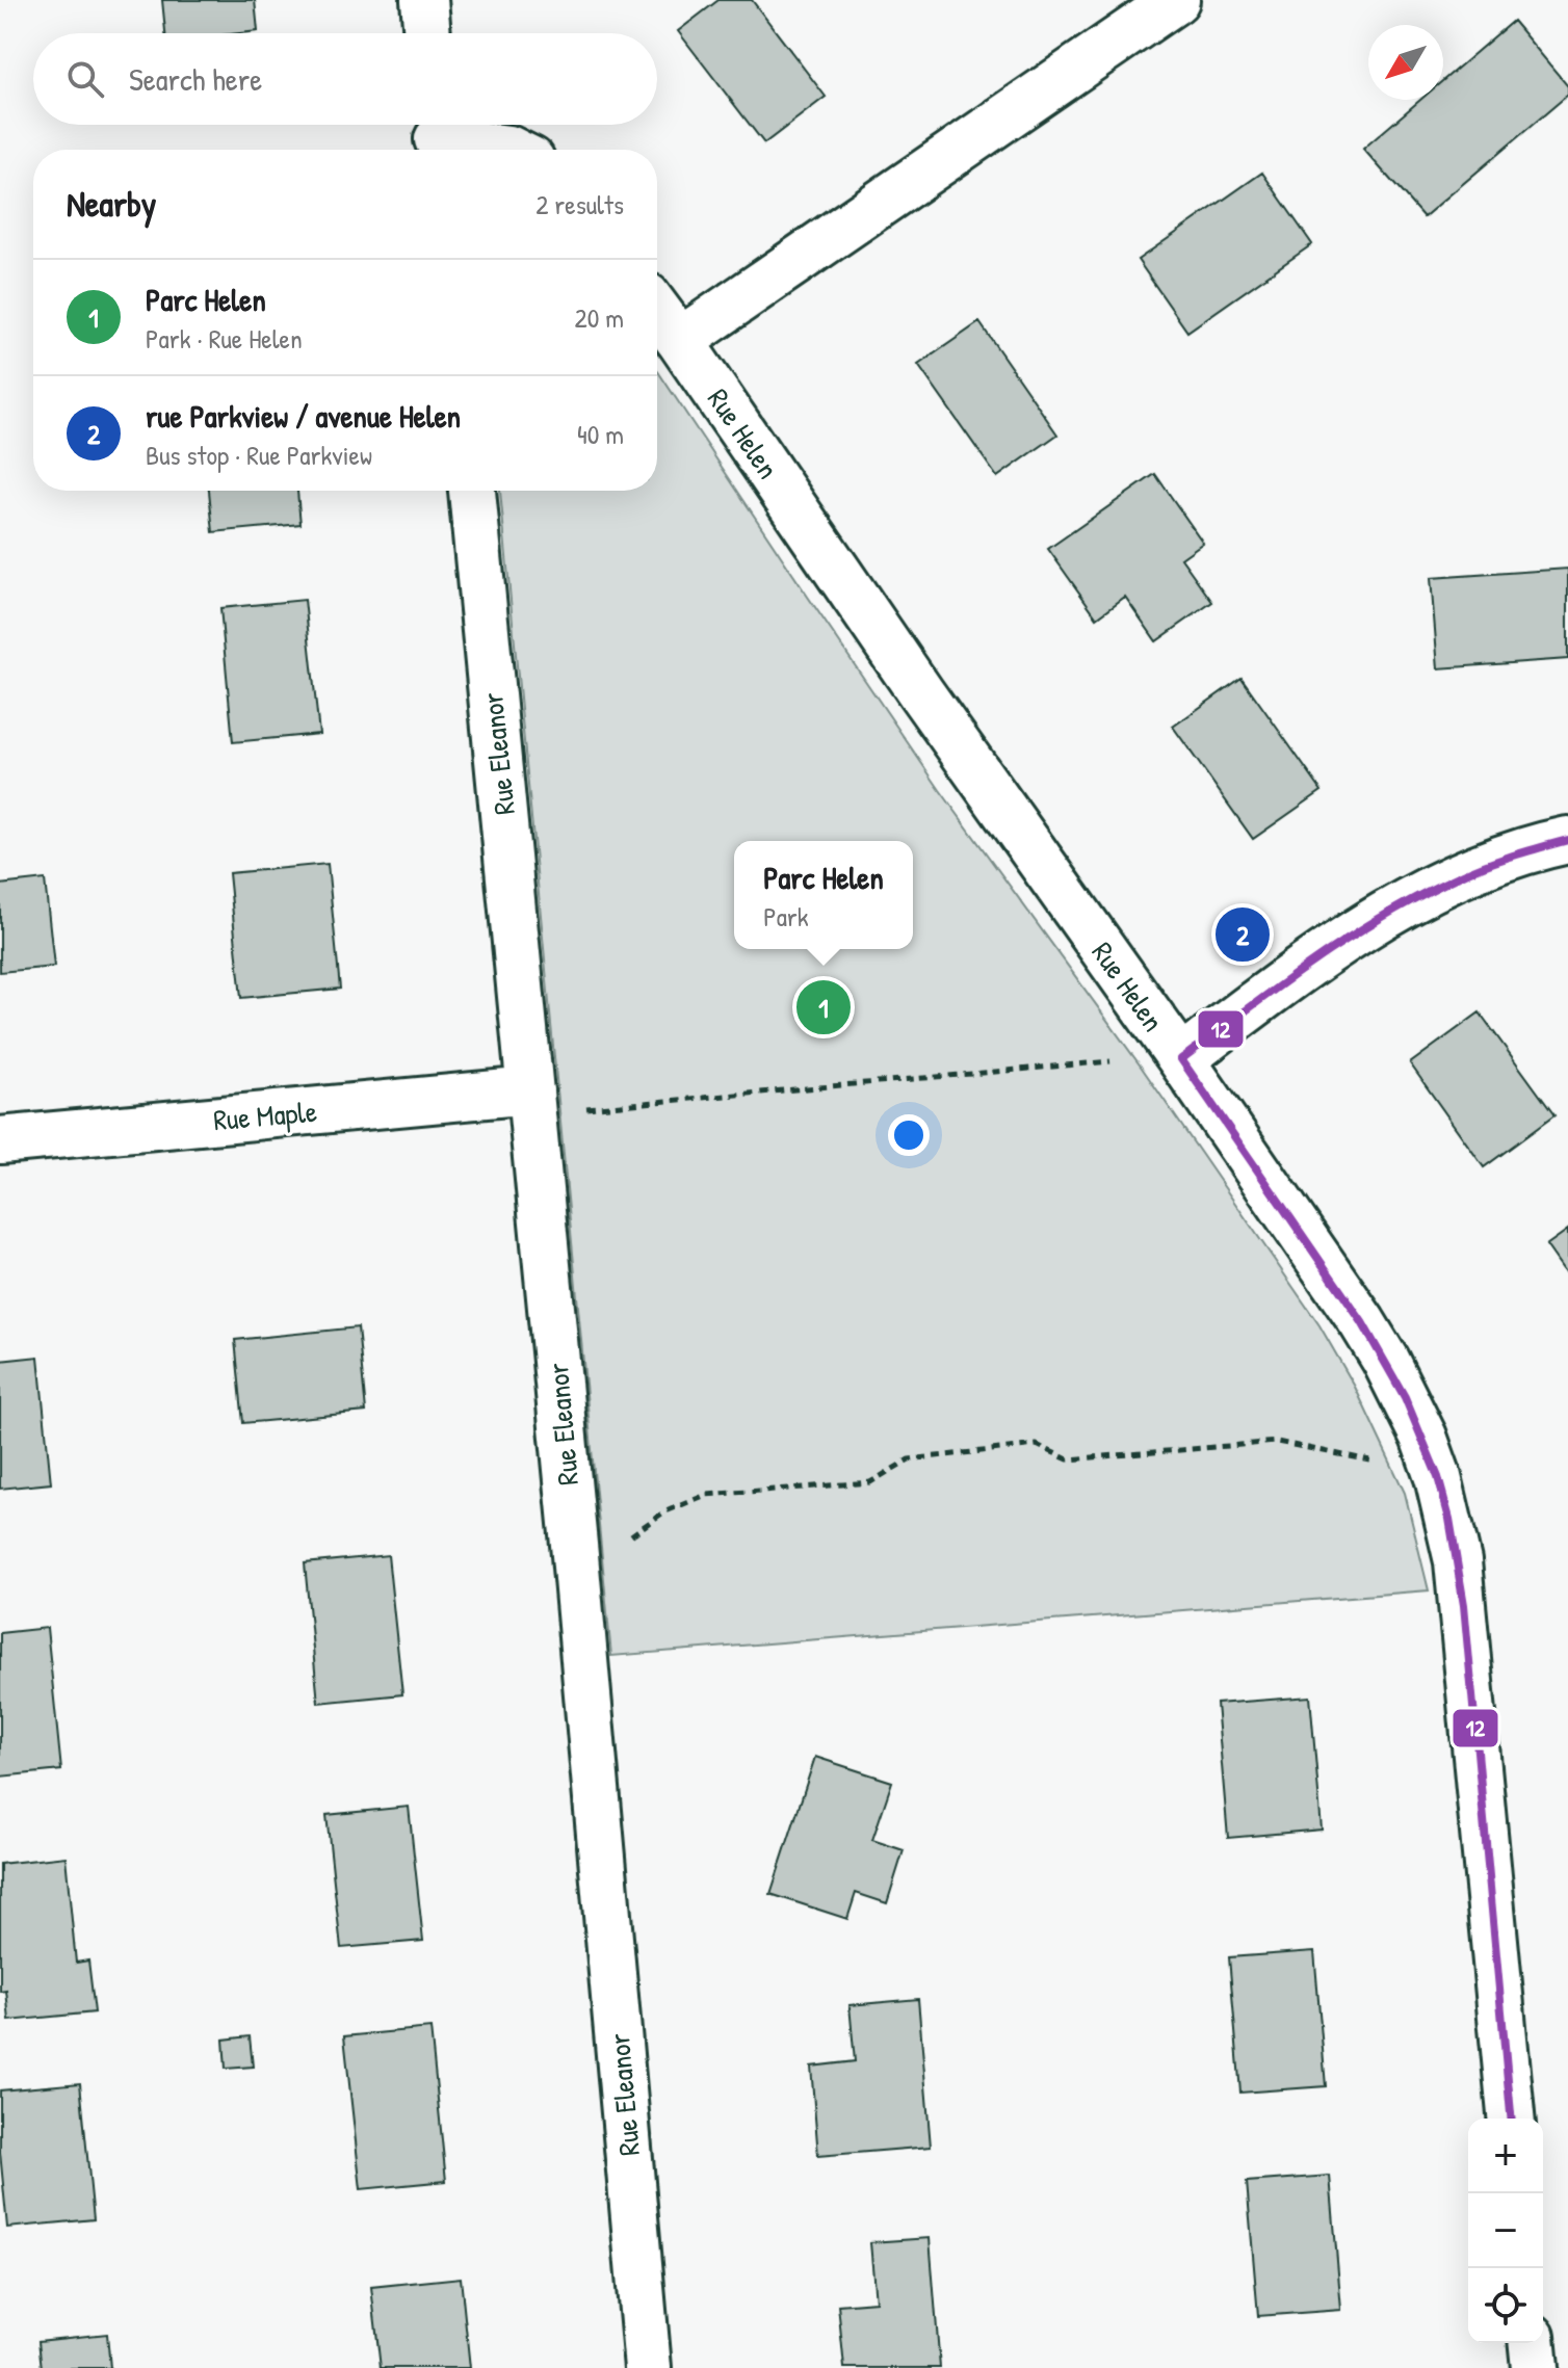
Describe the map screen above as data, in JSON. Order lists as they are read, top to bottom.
{
  "streets": {
    "street": ["Rue Helen", "Rue Eleanor", "Rue Maple"]
  },
  "crossings": [
    ["Rue Eleanor", "Rue Maple"]
  ],
  "lines": ["transit line 12"],
  "north": "bottom left",
  "page": {
    "search": "Search here",
    "heading": ["Nearby", "2 results"],
    "list": [
      {
        "mark": "1",
        "name": "Parc Helen",
        "note": "Park · Rue Helen",
        "value": "20 m"
      },
      {
        "mark": "2",
        "name": "rue Parkview / avenue Helen",
        "note": "Bus stop · Rue Parkview",
        "value": "40 m"
      }
    ],
    "popup": ["Parc Helen", "Park"],
    "pins": ["2", "1"],
    "map_buttons": ["+", "−"]
  }
}
